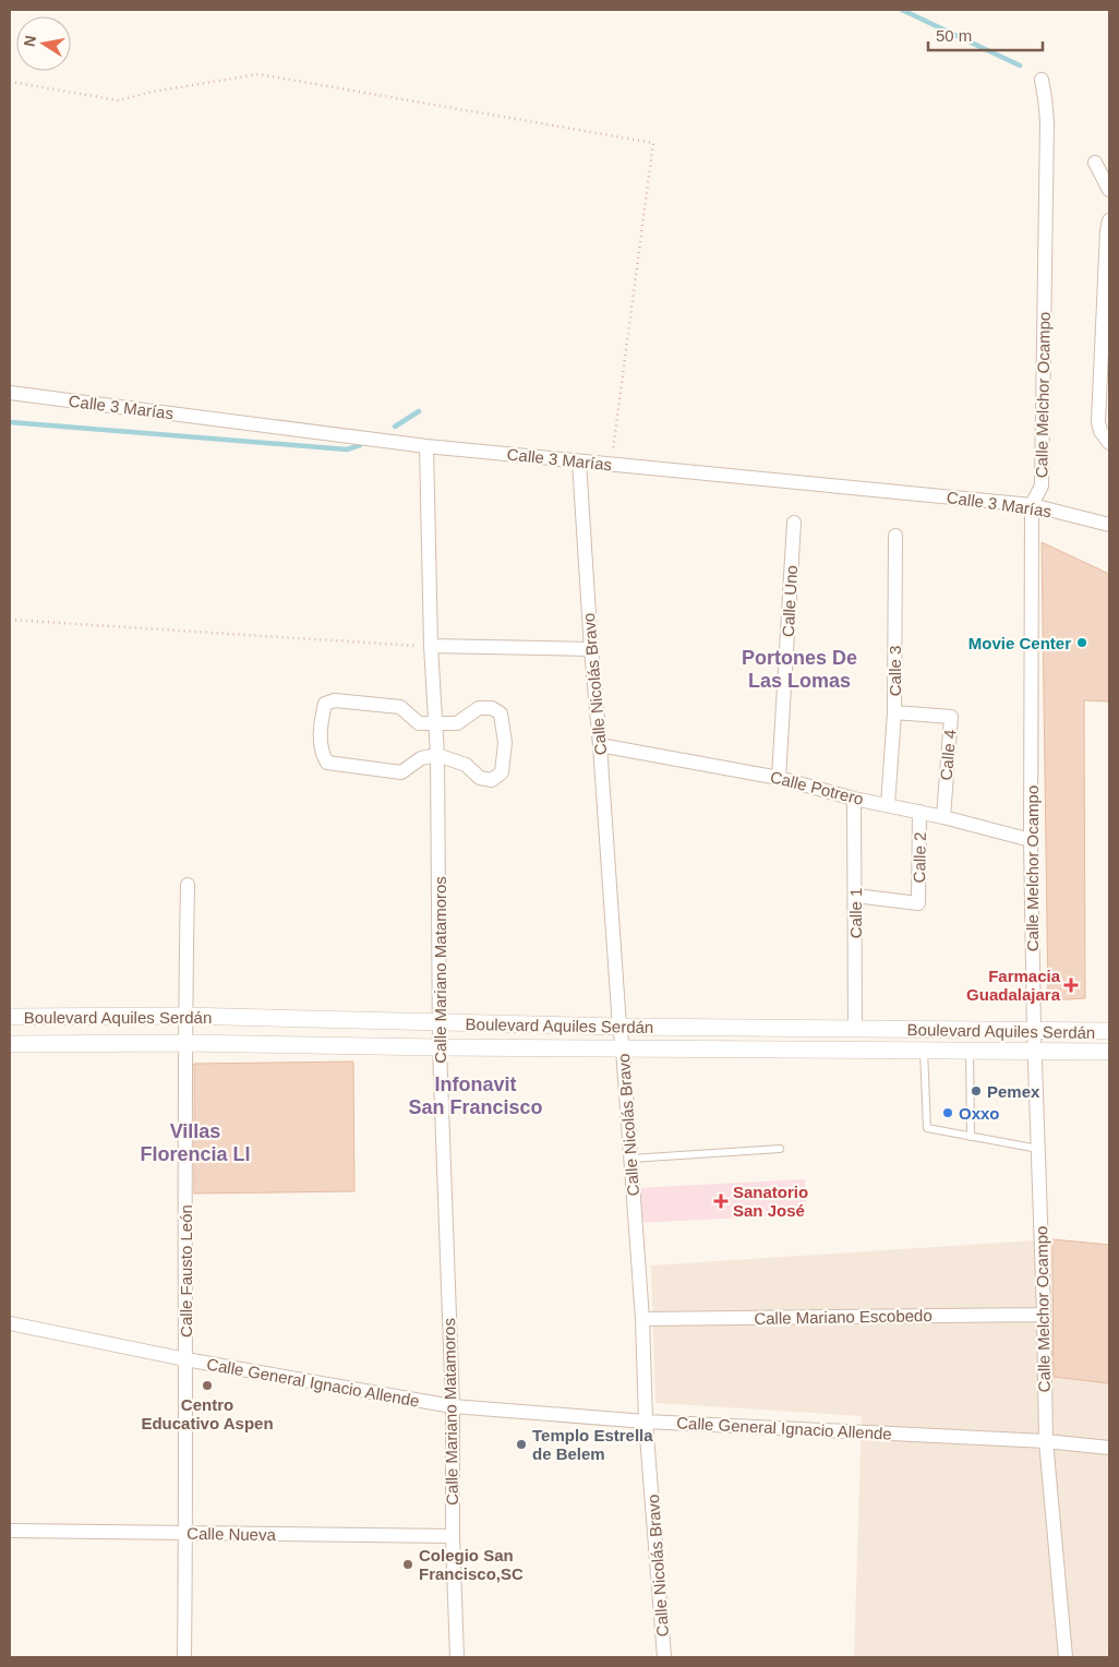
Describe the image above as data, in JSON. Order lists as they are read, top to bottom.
{
  "streets": {
    "street": [
      "Calle Melchor Ocampo",
      "Calle 3 Marías",
      "Calle Uno",
      "Calle 3",
      "Calle Nicolás Bravo",
      "Calle 4",
      "Calle Potrero",
      "Calle 2",
      "Calle 1",
      "Calle Mariano Matamoros",
      "Boulevard Aquiles Serdán",
      "Calle Fausto León",
      "Calle Mariano Escobedo",
      "Calle General Ignacio Allende",
      "Calle Nueva"
    ]
  },
  "crossings": [
    ["Calle Melchor Ocampo", "Calle 3 Marías"],
    ["Calle Melchor Ocampo", "Calle Potrero"],
    ["Calle Melchor Ocampo", "Boulevard Aquiles Serdán"],
    ["Calle Melchor Ocampo", "Calle Mariano Escobedo"],
    ["Calle Melchor Ocampo", "Calle General Ignacio Allende"],
    ["Calle 3 Marías", "Calle Nicolás Bravo"],
    ["Calle 3 Marías", "Calle Mariano Matamoros"],
    ["Calle Uno", "Calle Potrero"],
    ["Calle 3", "Calle 4"],
    ["Calle 3", "Calle Potrero"],
    ["Calle Nicolás Bravo", "Calle Potrero"],
    ["Calle Nicolás Bravo", "Boulevard Aquiles Serdán"],
    ["Calle Nicolás Bravo", "Calle Mariano Escobedo"],
    ["Calle Nicolás Bravo", "Calle General Ignacio Allende"],
    ["Calle 4", "Calle Potrero"],
    ["Calle Potrero", "Calle 2"],
    ["Calle Potrero", "Calle 1"],
    ["Calle 2", "Calle 1"],
    ["Calle 1", "Boulevard Aquiles Serdán"],
    ["Calle Mariano Matamoros", "Boulevard Aquiles Serdán"],
    ["Calle Mariano Matamoros", "Calle General Ignacio Allende"],
    ["Calle Mariano Matamoros", "Calle Nueva"],
    ["Boulevard Aquiles Serdán", "Calle Fausto León"],
    ["Calle Fausto León", "Calle General Ignacio Allende"],
    ["Calle Fausto León", "Calle Nueva"]
  ],
  "districts": ["Portones De Las Lomas", "Infonavit San Francisco", "Villas Florencia Ll"],
  "places": {
    "other": [
      "Movie Center",
      "Pemex",
      "Oxxo",
      "Centro Educativo Aspen",
      "Templo Estrella de Belem",
      "Colegio San Francisco,SC"
    ],
    "health": ["Farmacia Guadalajara", "Sanatorio San José"]
  },
  "scale_bar": "50 m",
  "north": "left"
}
